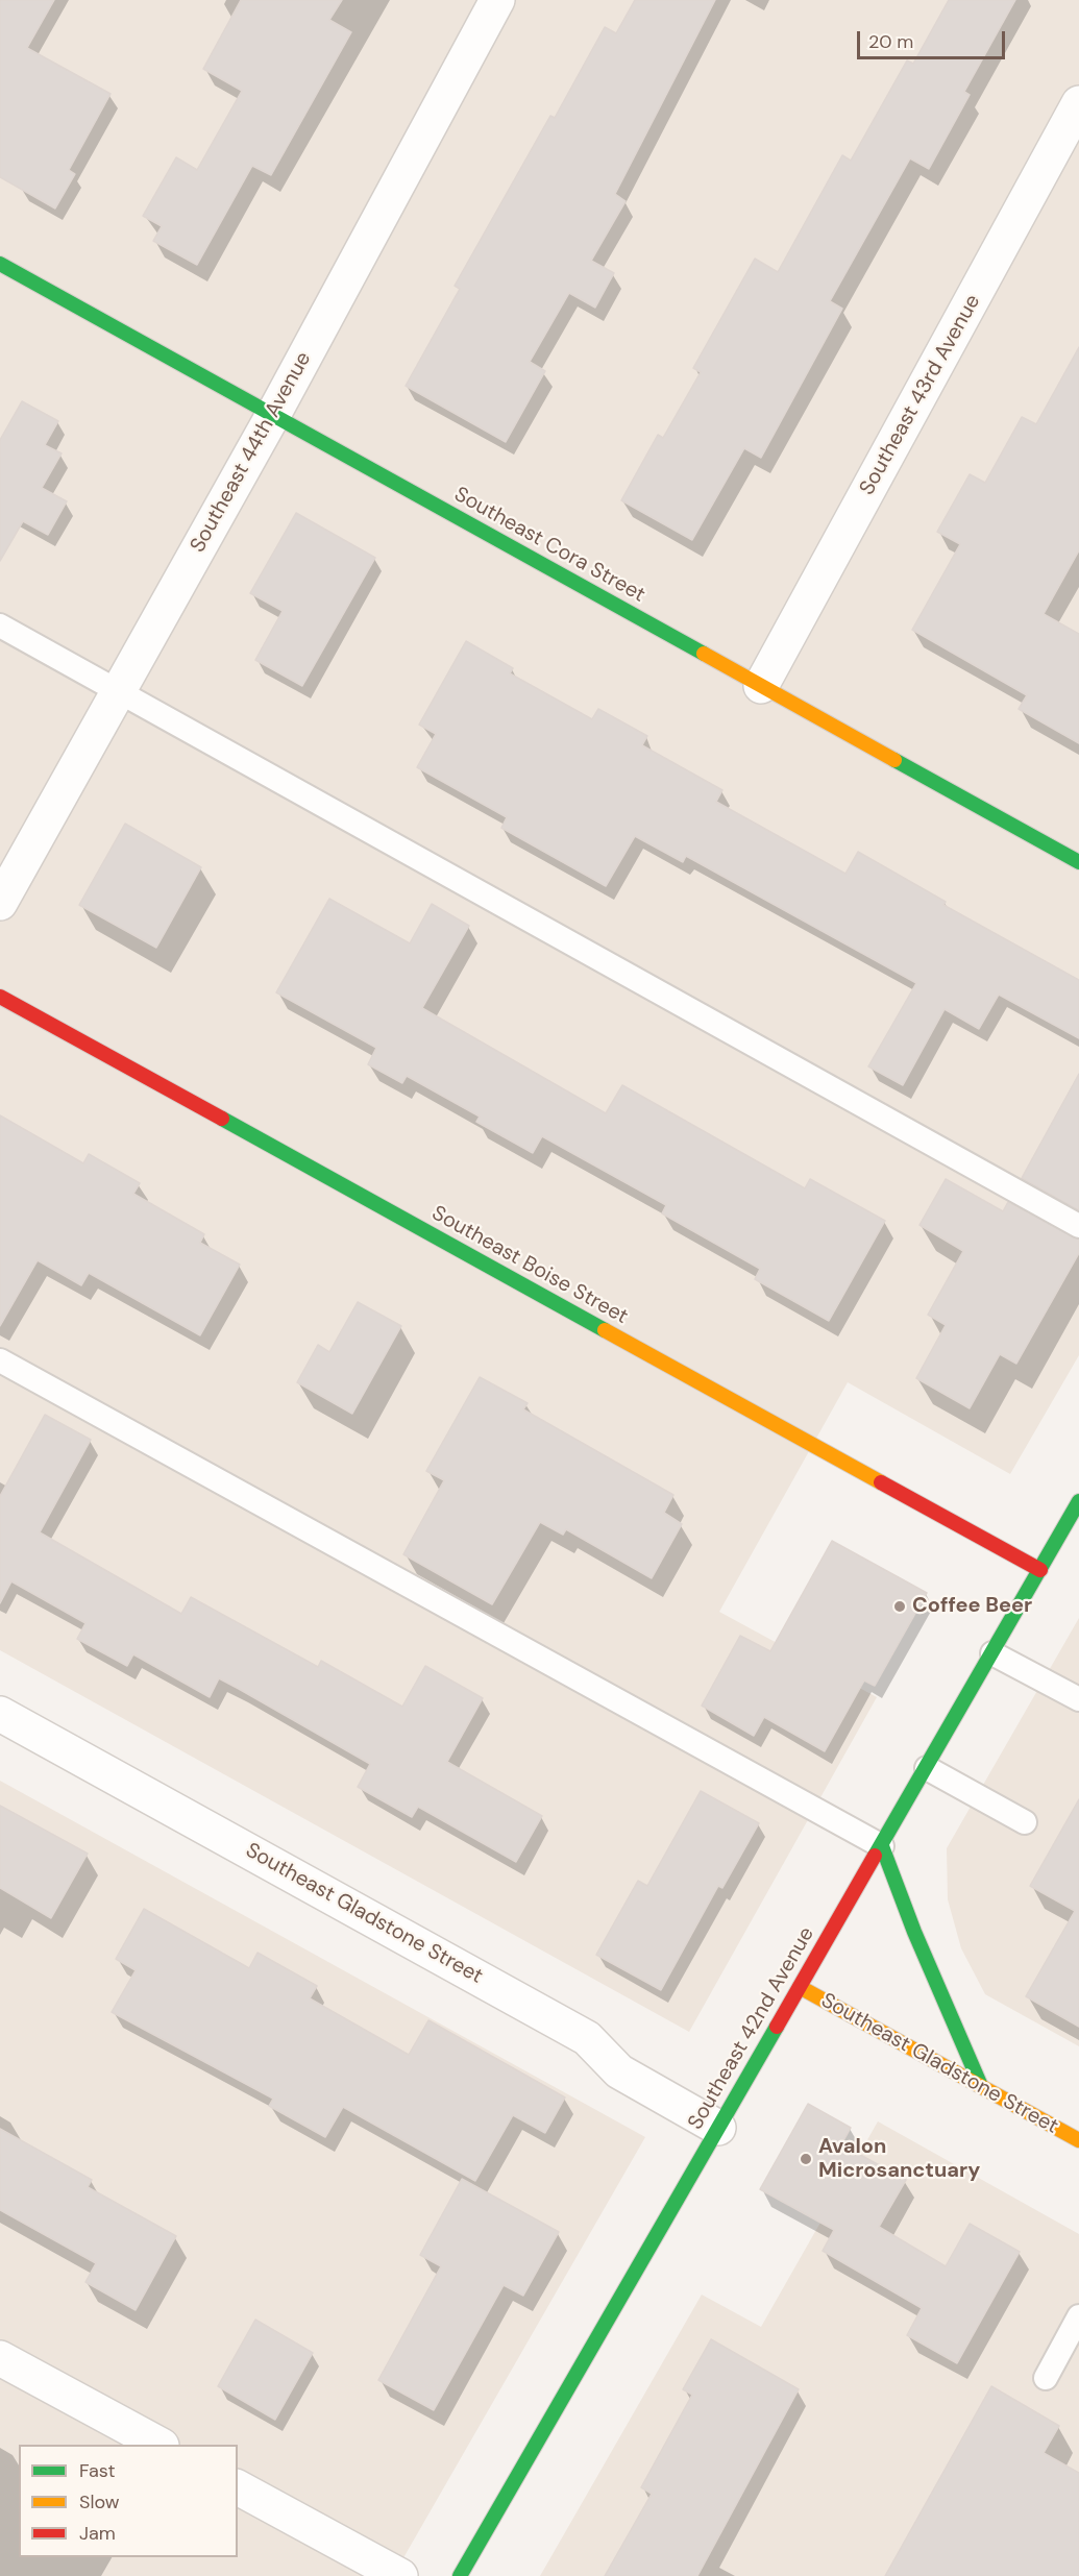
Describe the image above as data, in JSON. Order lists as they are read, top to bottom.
{
  "streets": {
    "street": [
      "Southeast 43rd Avenue",
      "Southeast 44th Avenue",
      "Southeast Cora Street",
      "Southeast Boise Street",
      "Southeast Gladstone Street",
      "Southeast 42nd Avenue"
    ]
  },
  "crossings": [
    ["Southeast 43rd Avenue", "Southeast Cora Street"],
    ["Southeast 44th Avenue", "Southeast Cora Street"],
    ["Southeast Boise Street", "Southeast 42nd Avenue"],
    ["Southeast Gladstone Street", "Southeast 42nd Avenue"]
  ],
  "places": ["Coffee Beer", "Avalon Microsanctuary"],
  "legend": ["Fast", "Slow", "Jam"],
  "scale_bar": "20 m"
}
